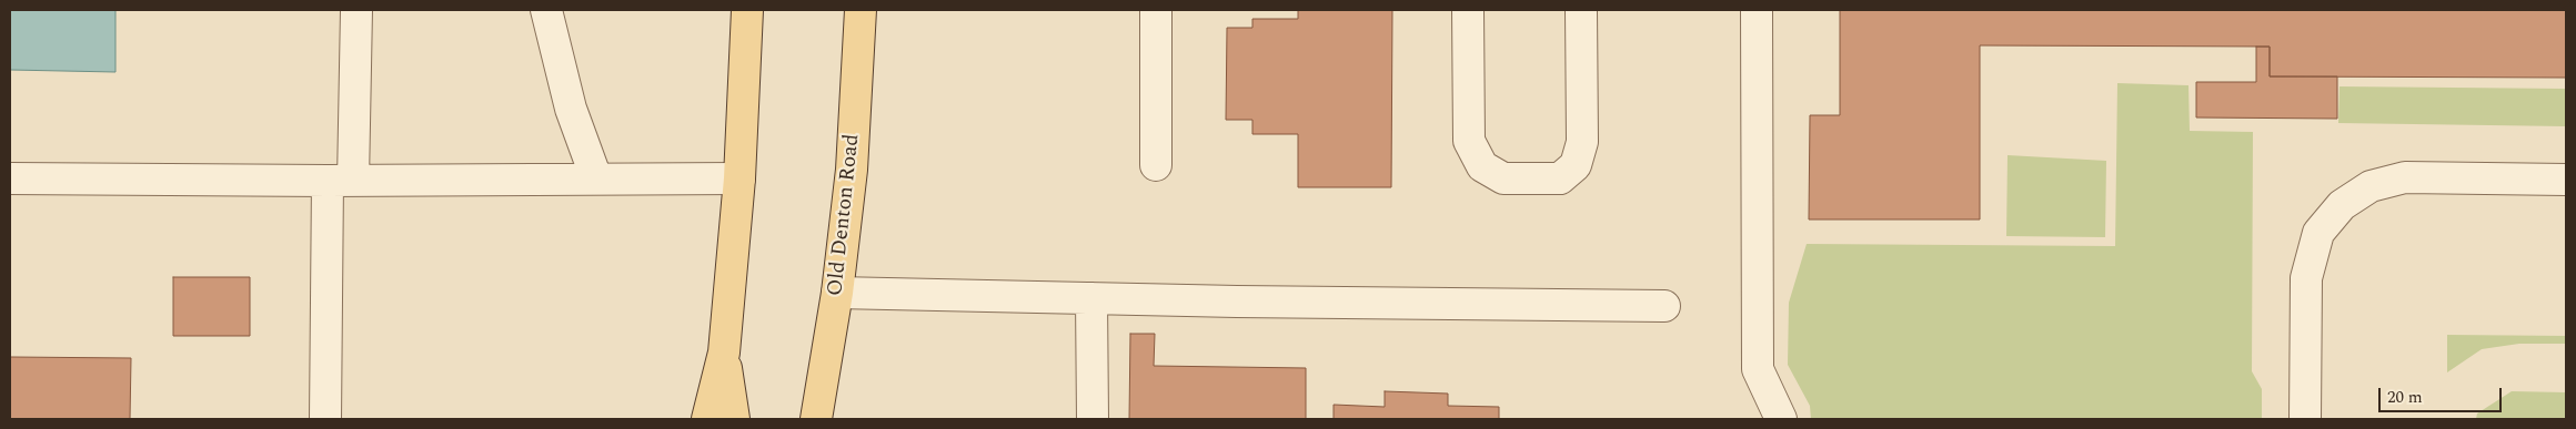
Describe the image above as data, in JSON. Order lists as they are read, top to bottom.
{
  "streets": {
    "main road": ["Old Denton Road"]
  },
  "scale_bar": "20 m"
}
